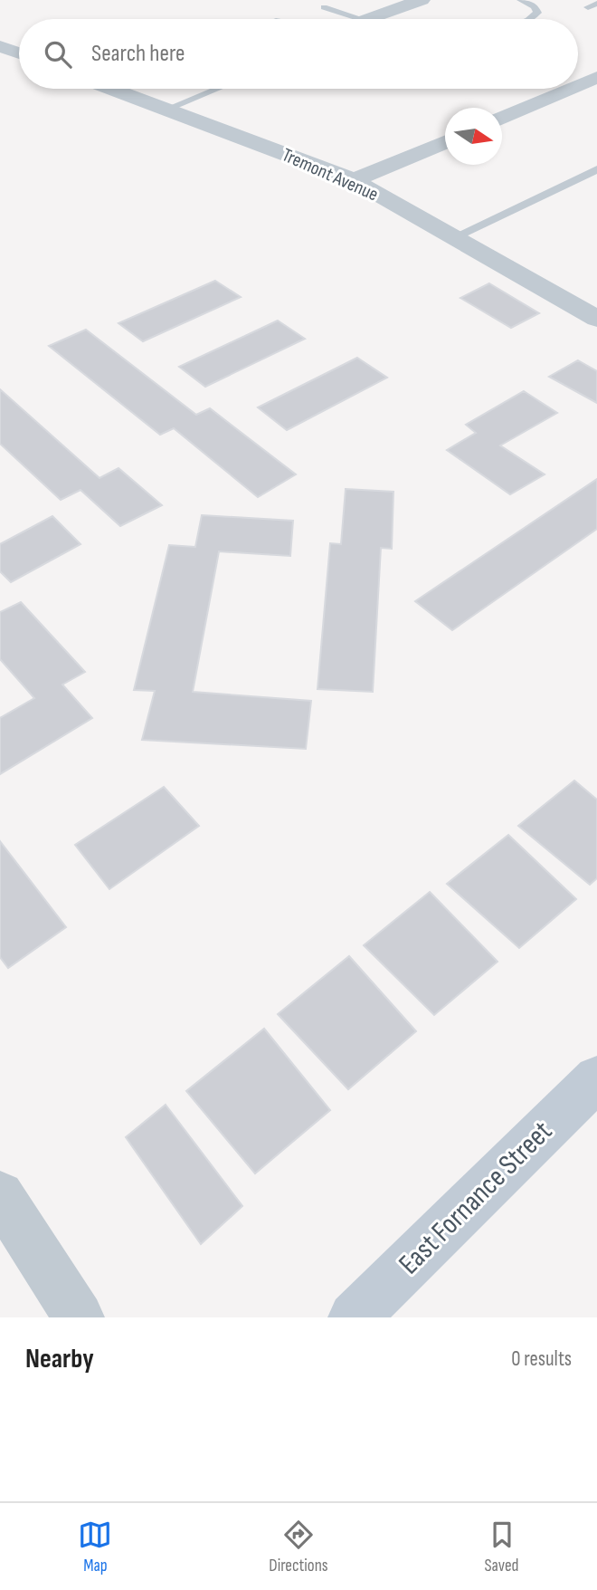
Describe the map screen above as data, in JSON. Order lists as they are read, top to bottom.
{
  "streets": {
    "street": ["Tremont Avenue", "East Fornance Street"]
  },
  "north": "right",
  "page": {
    "search": "Search here",
    "heading": ["Nearby", "0 results"],
    "nav": ["Map", "Directions", "Saved"]
  }
}
